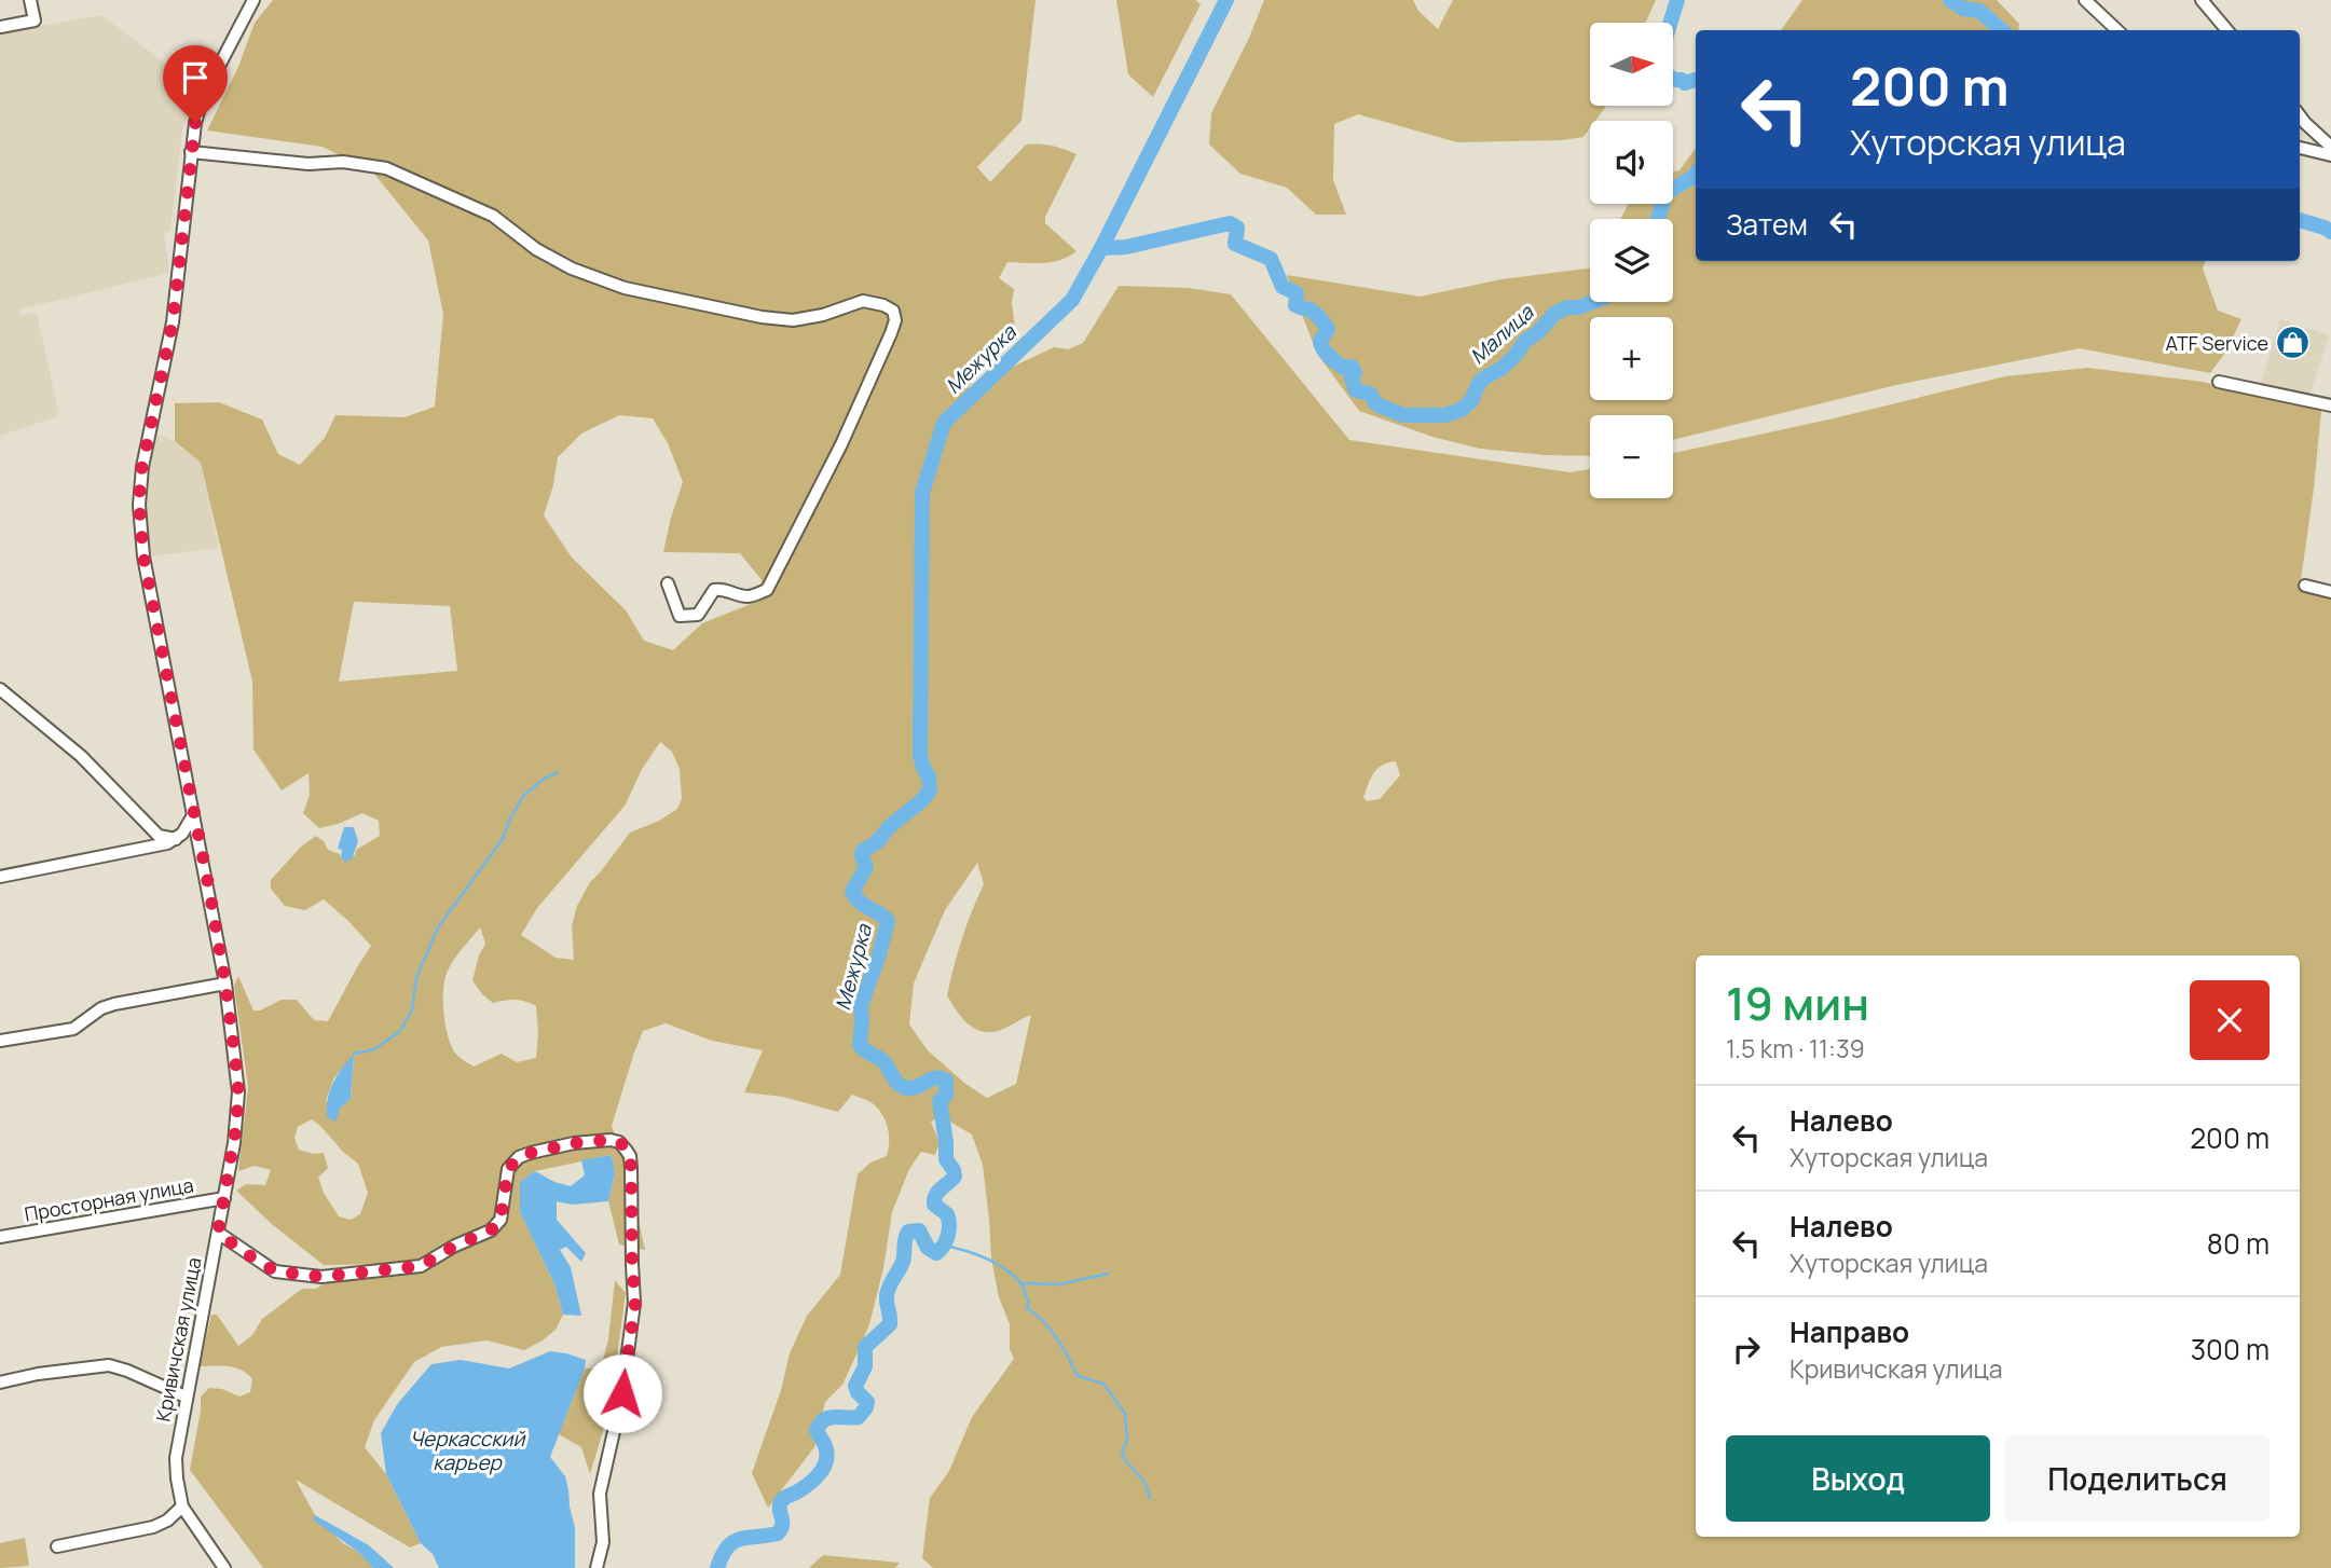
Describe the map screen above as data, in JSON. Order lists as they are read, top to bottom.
{
  "streets": {
    "street": ["Просторная улица", "Кривичская улица"]
  },
  "crossings": [
    ["Просторная улица", "Кривичская улица"]
  ],
  "water": ["Малица", "Межурка", "Черкасский карьер"],
  "places": {
    "shop": ["ATF Service"]
  },
  "north": "right",
  "page": {
    "map_buttons": ["+", "−"],
    "turn": ["200 m", "Хуторская улица"],
    "then": "Затем",
    "heading": ["19 мин", "1.5 km · 11:39"],
    "list": [
      {
        "name": "Налево",
        "note": "Хуторская улица",
        "value": "200 m"
      },
      {
        "name": "Налево",
        "note": "Хуторская улица",
        "value": "80 m"
      },
      {
        "name": "Направо",
        "note": "Кривичская улица",
        "value": "300 m"
      }
    ],
    "buttons": ["Выход", "Поделиться"]
  }
}
